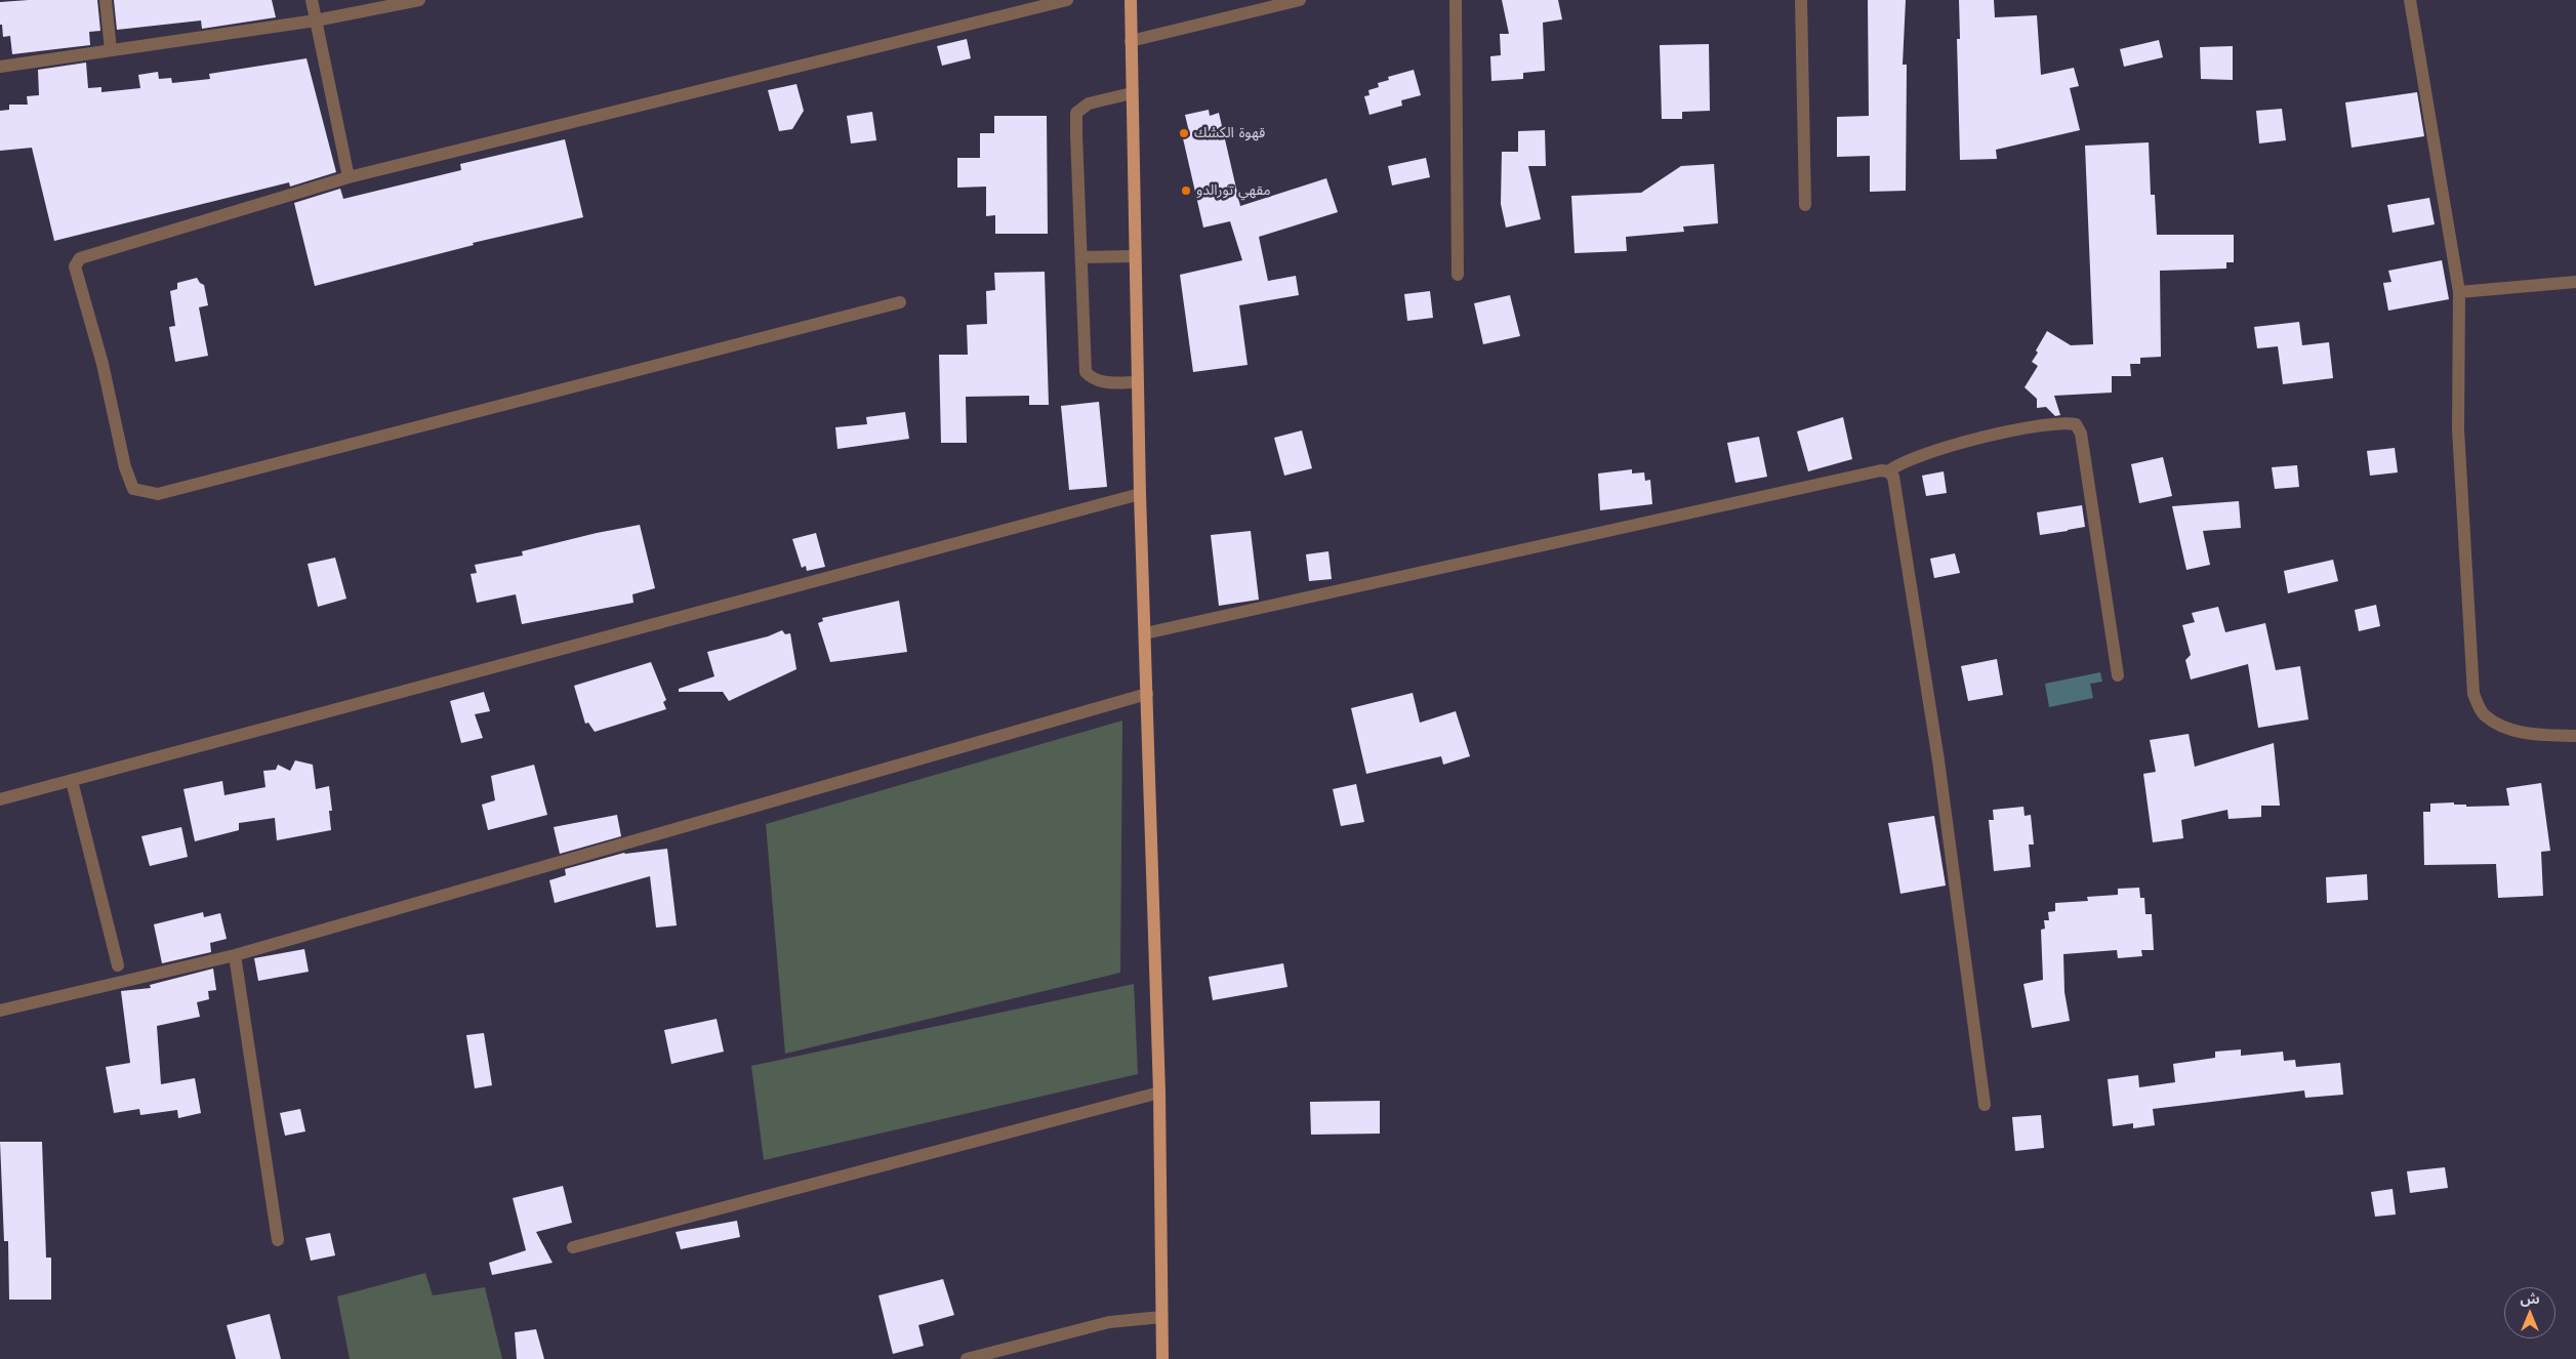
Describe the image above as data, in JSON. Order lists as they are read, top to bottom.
{
  "places": ["قهوة الكشك", "مقهي تورالدو"],
  "north": "top"
}
